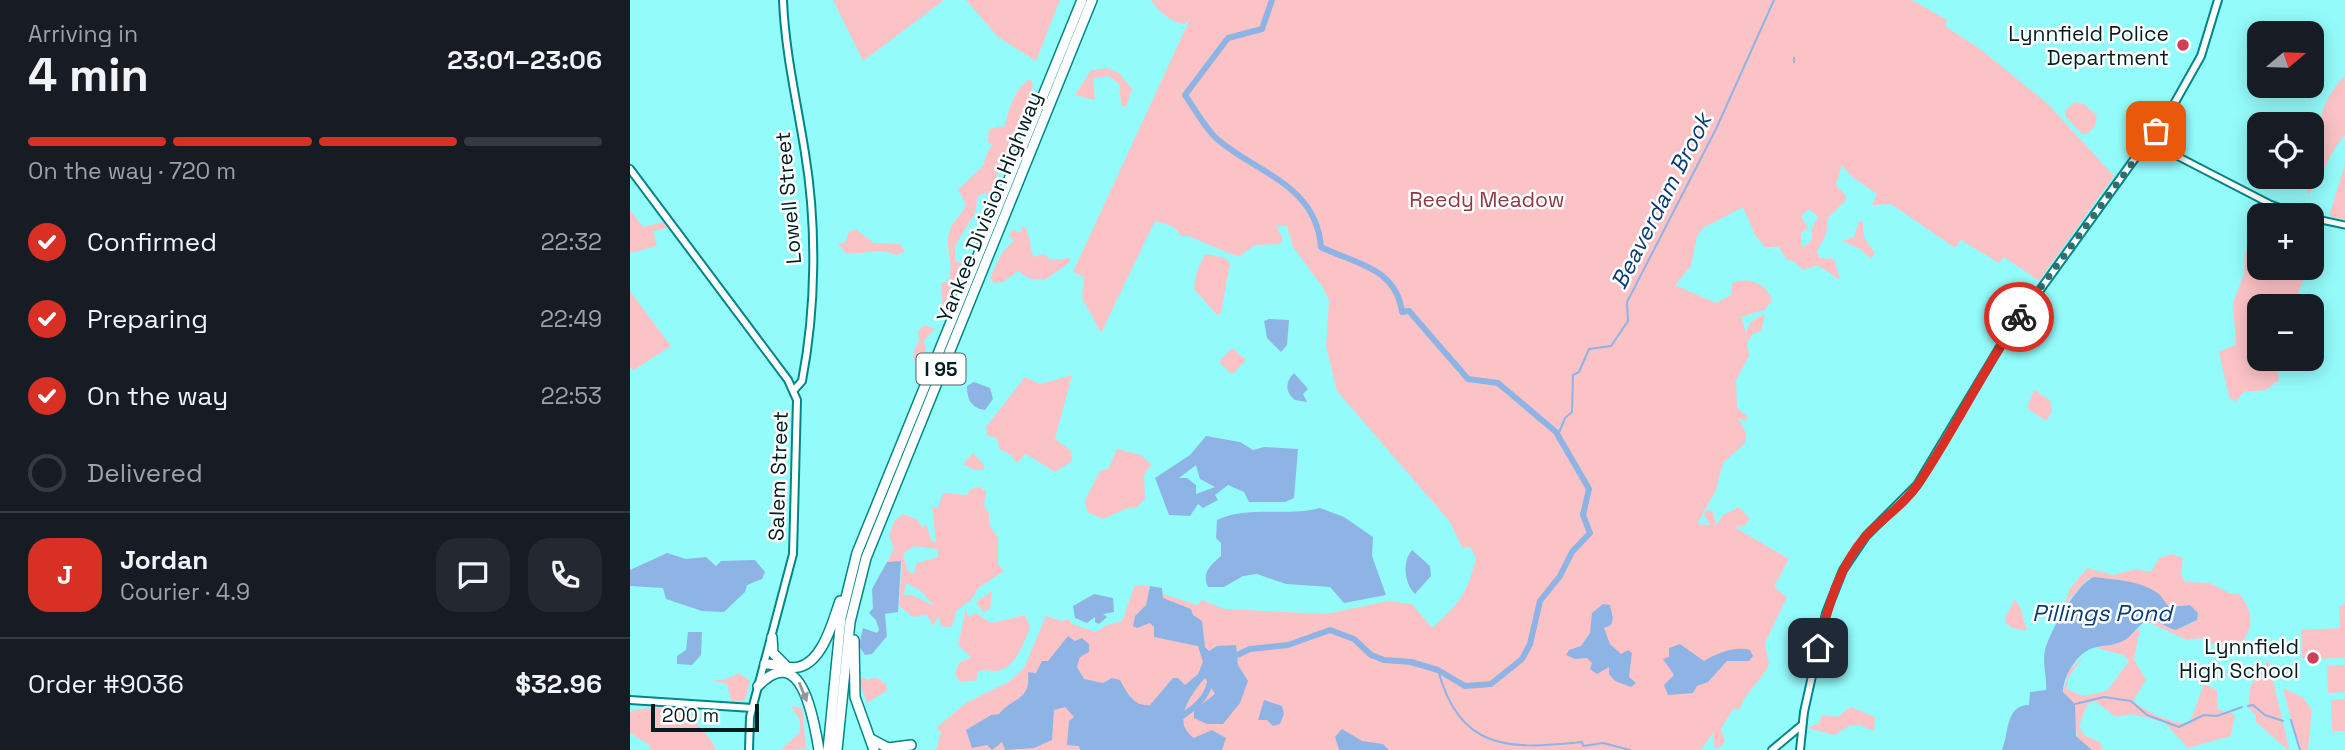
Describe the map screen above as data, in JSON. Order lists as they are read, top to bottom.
{
  "streets": {
    "highway": ["Yankee Division Highway", "I 95"],
    "main road": ["Lowell Street", "Salem Street"]
  },
  "crossings": [
    ["Lowell Street", "Salem Street"]
  ],
  "water": ["Beaverdam Brook", "Pillings Pond"],
  "parks": ["Reedy Meadow"],
  "places": ["Lynnfield Police Department", "Lynnfield High School"],
  "scale_bar": "200 m",
  "north": "right",
  "page": {
    "heading": ["4 min", "Arriving in", "23:01–23:06"],
    "panel": [
      "Jordan",
      "Courier · 4.9",
      "Order #9036",
      "$32.96"
    ],
    "map_buttons": ["+", "−"],
    "bar": "On the way · 720 m",
    "list": [
      ["Confirmed", "22:32"],
      ["Preparing", "22:49"],
      ["On the way", "22:53"],
      "Delivered"
    ],
    "round": "J",
    "scale": "200 m"
  }
}
